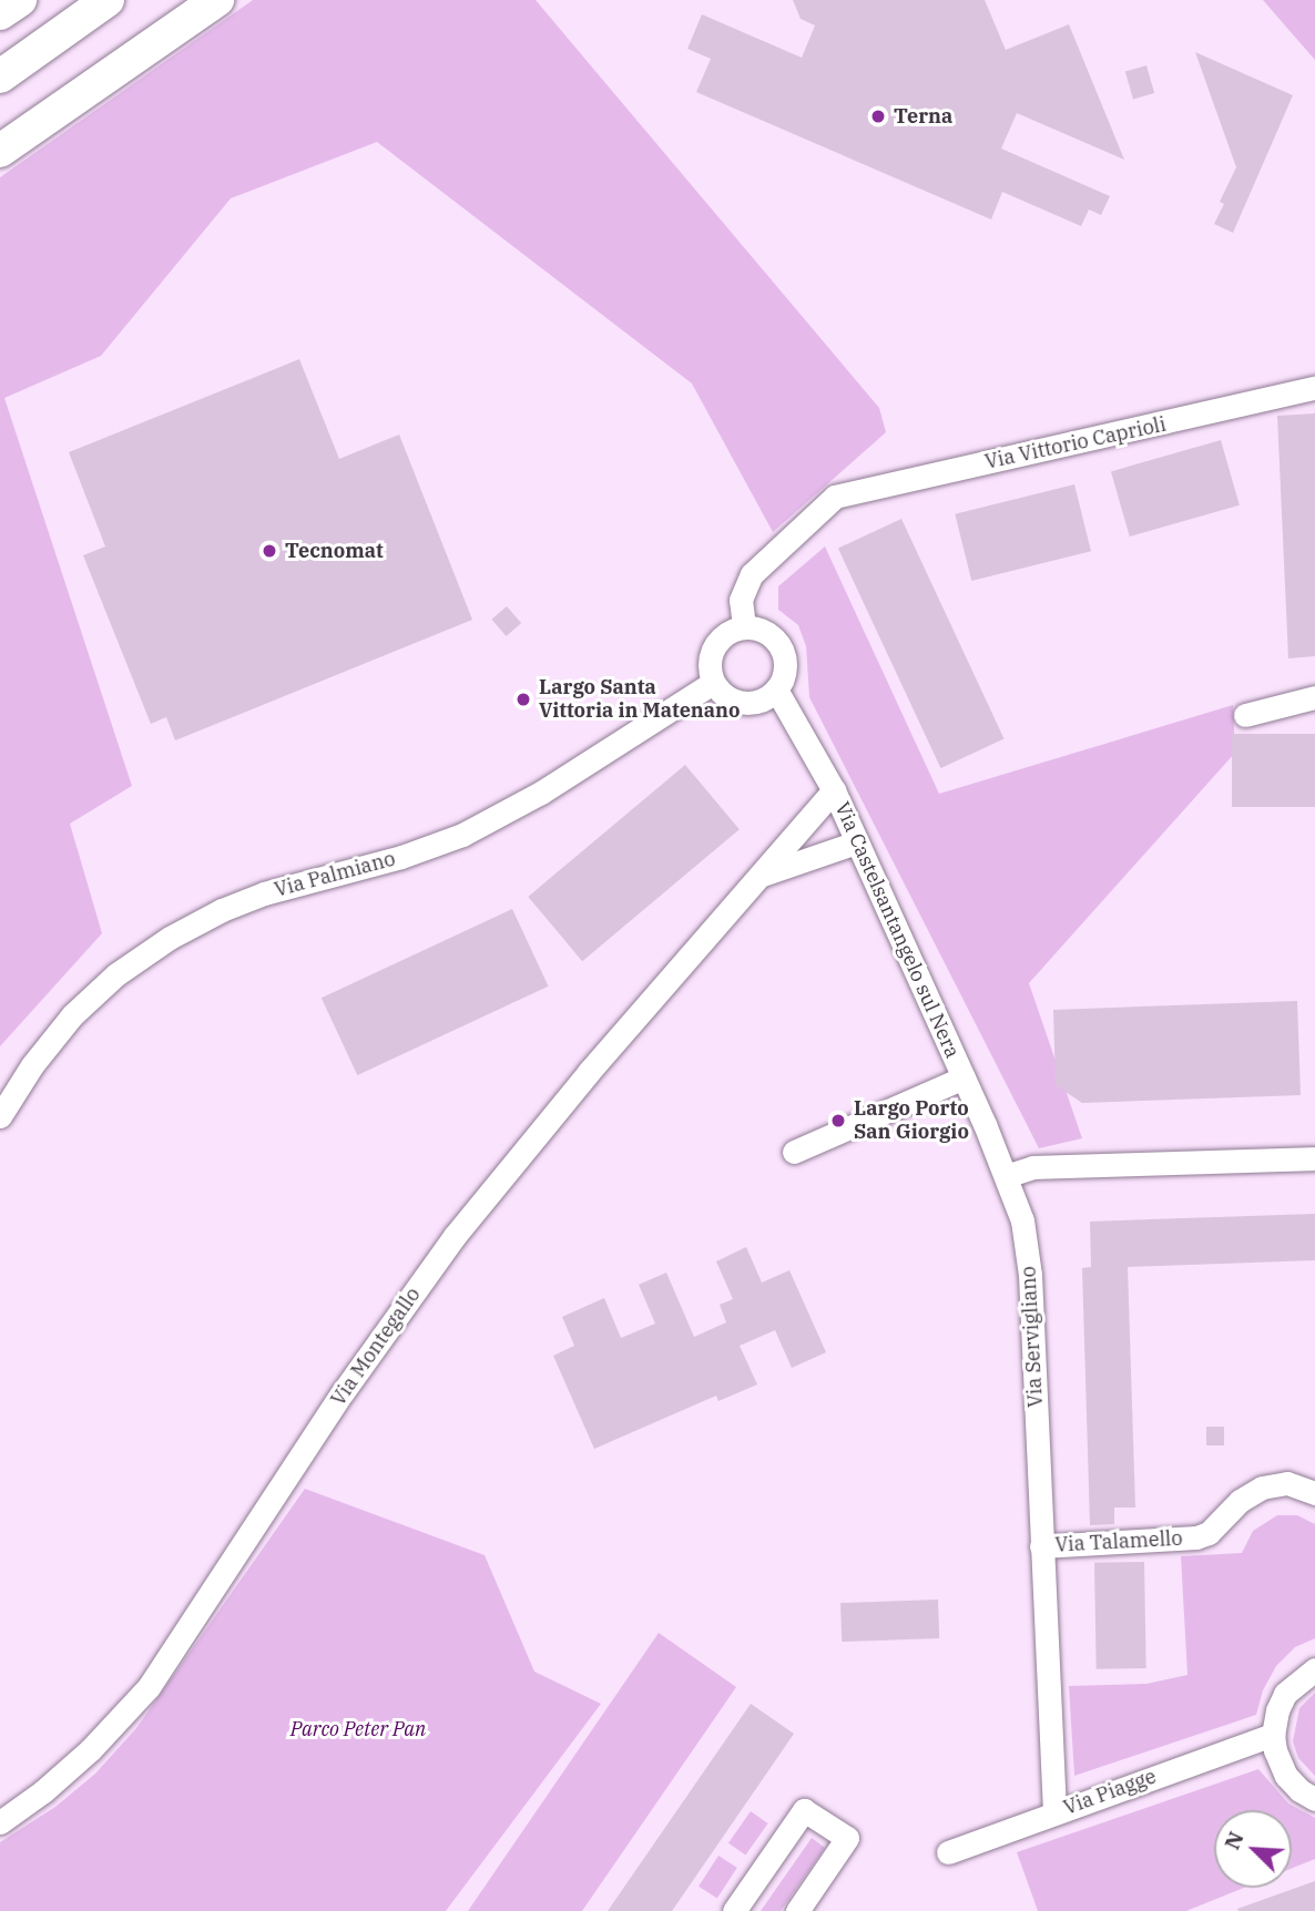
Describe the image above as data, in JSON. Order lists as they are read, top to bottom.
{
  "streets": {
    "street": [
      "Via Vittorio Caprioli",
      "Via Palmiano",
      "Via Castelsantangelo sul Nera",
      "Via Servigliano",
      "Via Montegallo",
      "Via Talamello",
      "Via Piagge"
    ]
  },
  "crossings": [
    ["Via Vittorio Caprioli", "Via Palmiano"],
    ["Via Vittorio Caprioli", "Via Castelsantangelo sul Nera"],
    ["Via Palmiano", "Via Castelsantangelo sul Nera"],
    ["Via Castelsantangelo sul Nera", "Via Servigliano"],
    ["Via Castelsantangelo sul Nera", "Via Montegallo"],
    ["Via Servigliano", "Via Talamello"],
    ["Via Servigliano", "Via Piagge"]
  ],
  "parks": ["Parco Peter Pan"],
  "places": [
    "Terna",
    "Tecnomat",
    "Largo Santa Vittoria in Matenano",
    "Largo Porto San Giorgio"
  ],
  "north": "top left"
}
